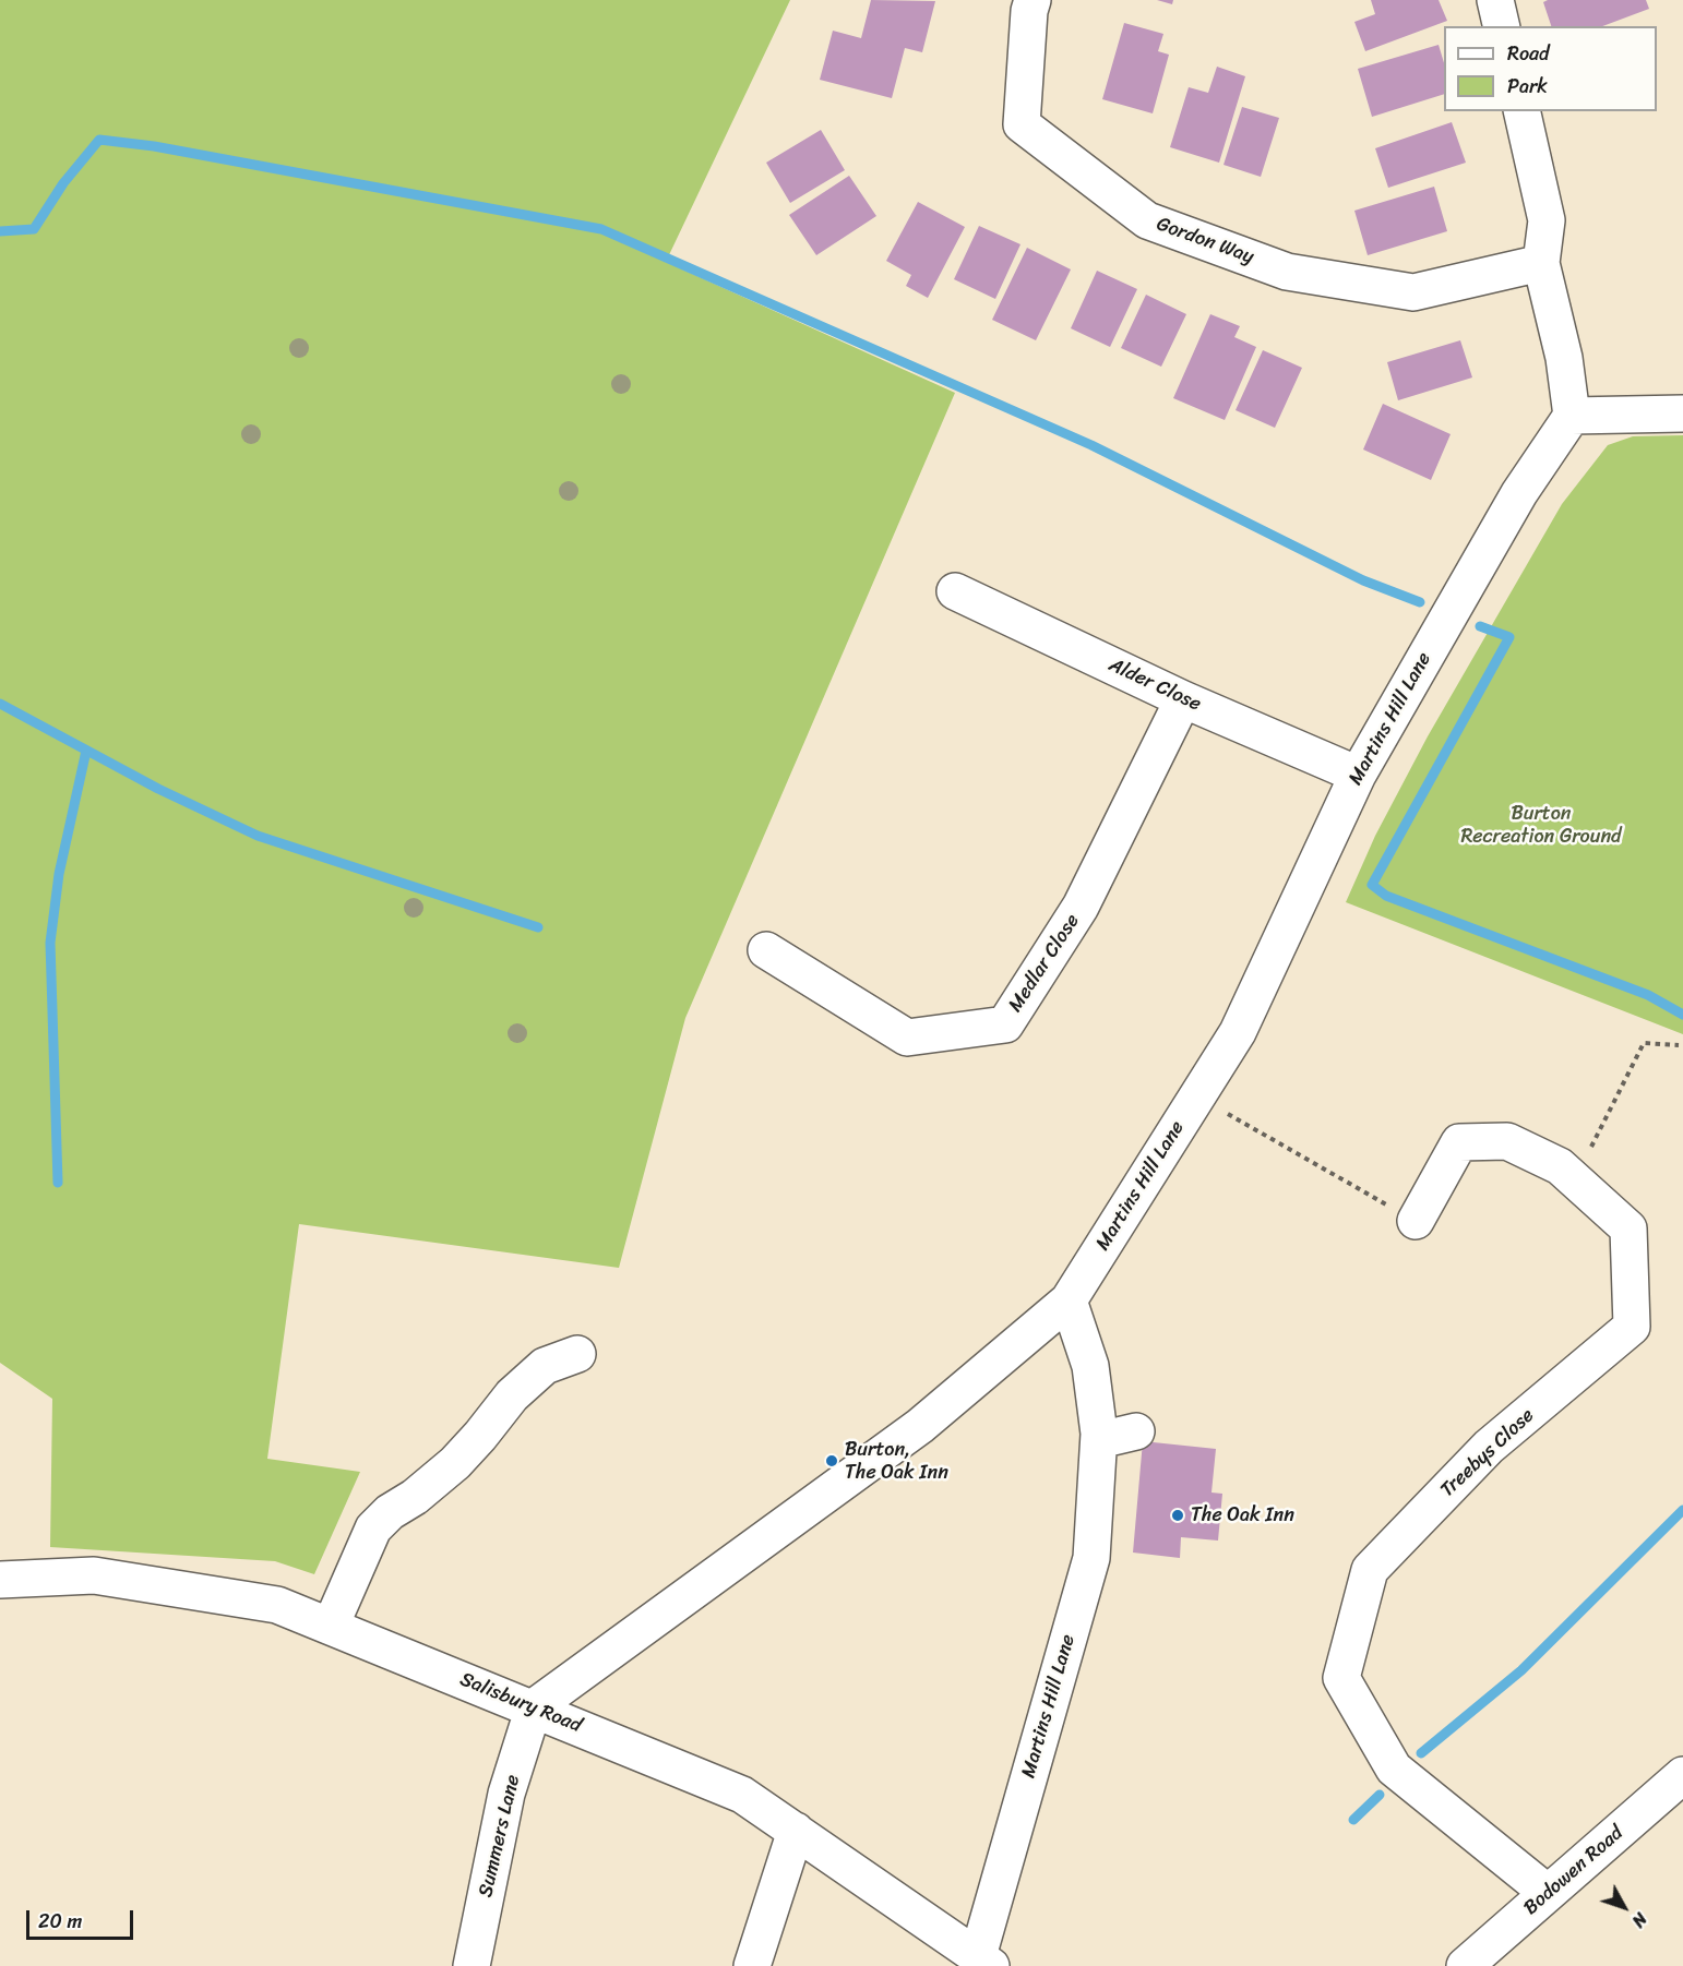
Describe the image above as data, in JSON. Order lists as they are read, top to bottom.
{
  "streets": {
    "street": [
      "Gordon Way",
      "Alder Close",
      "Martins Hill Lane",
      "Medlar Close",
      "Treebys Close",
      "Salisbury Road",
      "Summers Lane",
      "Bodowen Road"
    ]
  },
  "crossings": [
    ["Alder Close", "Martins Hill Lane"],
    ["Alder Close", "Medlar Close"],
    ["Martins Hill Lane", "Salisbury Road"],
    ["Martins Hill Lane", "Summers Lane"],
    ["Treebys Close", "Bodowen Road"],
    ["Salisbury Road", "Summers Lane"]
  ],
  "parks": ["Burton Recreation Ground"],
  "places": ["Burton, The Oak Inn", "The Oak Inn"],
  "legend": ["Road", "Park"],
  "scale_bar": "20 m",
  "north": "bottom right"
}
